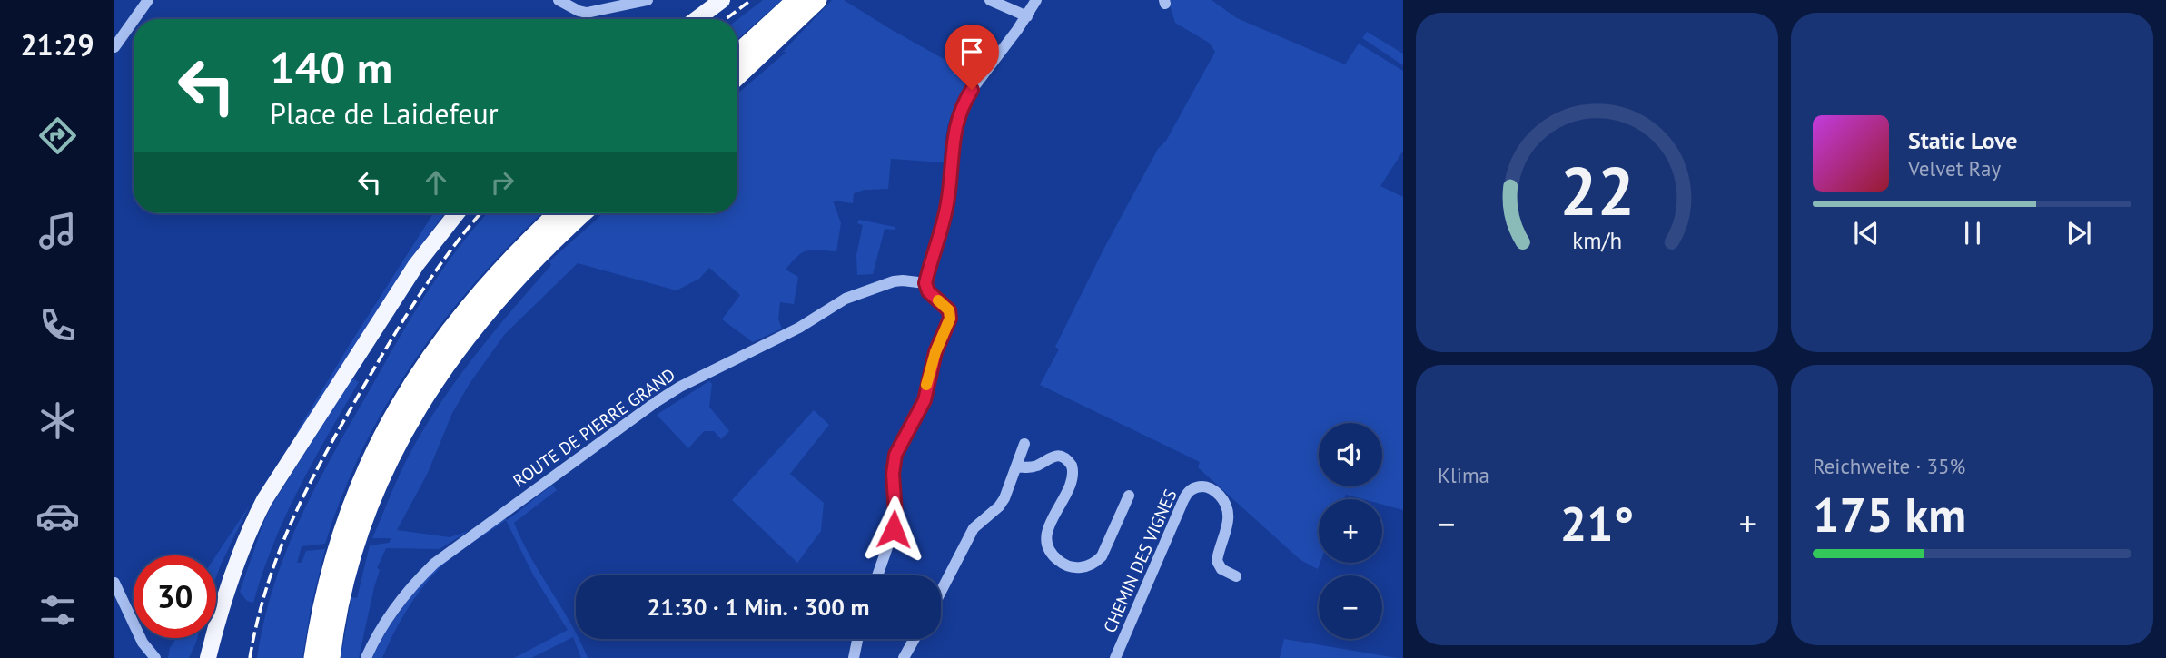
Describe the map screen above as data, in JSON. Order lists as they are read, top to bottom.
{
  "streets": {
    "street": ["ROUTE DE PIERRE GRAND", "CHEMIN DES VIGNES"]
  },
  "page": {
    "tabs": "21:29",
    "turn": ["140 m", "Place de Laidefeur"],
    "song": ["Static Love", "Velvet Ray"],
    "tile": [
      "Klima",
      ["Reichweite · 35%", "175 km"]
    ],
    "map_buttons": ["+", "−"],
    "heat": ["−", "21°", "+"],
    "limit": "30",
    "trip": "21:30 · 1 Min. · 300 m",
    "gauge": ["22", "km/h"]
  }
}
